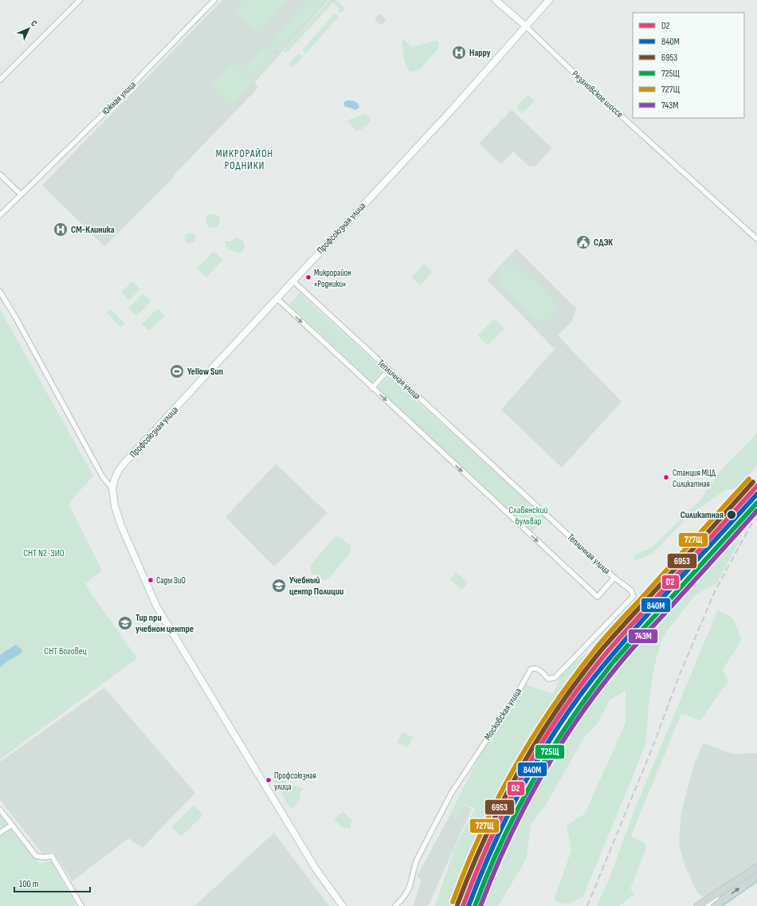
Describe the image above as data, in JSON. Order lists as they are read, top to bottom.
{
  "streets": {
    "main road": ["Рязановское шоссе", "Профсоюзная улица"],
    "street": ["Южная улица", "Тепличная улица", "Московская улица"]
  },
  "crossings": [
    ["Рязановское шоссе", "Профсоюзная улица"],
    ["Профсоюзная улица", "Тепличная улица"],
    ["Тепличная улица", "Московская улица"]
  ],
  "districts": ["МИКРОРАЙОН РОДНИКИ"],
  "parks": ["Славянский бульвар", "СНТ N2-ЗИО", "СНТ Воговец"],
  "places": {
    "hospital": ["Happy", "СМ-Клиника"],
    "public building": ["СДЭК"],
    "other": [
      "Микрорайон «Родники»",
      "Станция МЦД Силикатная",
      "Силикатная",
      "Сады ЗиО",
      "Профсоюзная улица"
    ],
    "sports": ["Yellow Sun"],
    "school or university": ["Учебный центр Полиции", "Тир при учебном центре"]
  },
  "lines": [
    "transit line 727Щ",
    "transit line 6953",
    "transit line D2",
    "transit line 840М",
    "transit line 725Щ",
    "transit line 743М"
  ],
  "legend": [
    "D2",
    "840М",
    "6953",
    "725Щ",
    "727Щ",
    "743М"
  ],
  "scale_bar": "100 m",
  "north": "top right"
}
